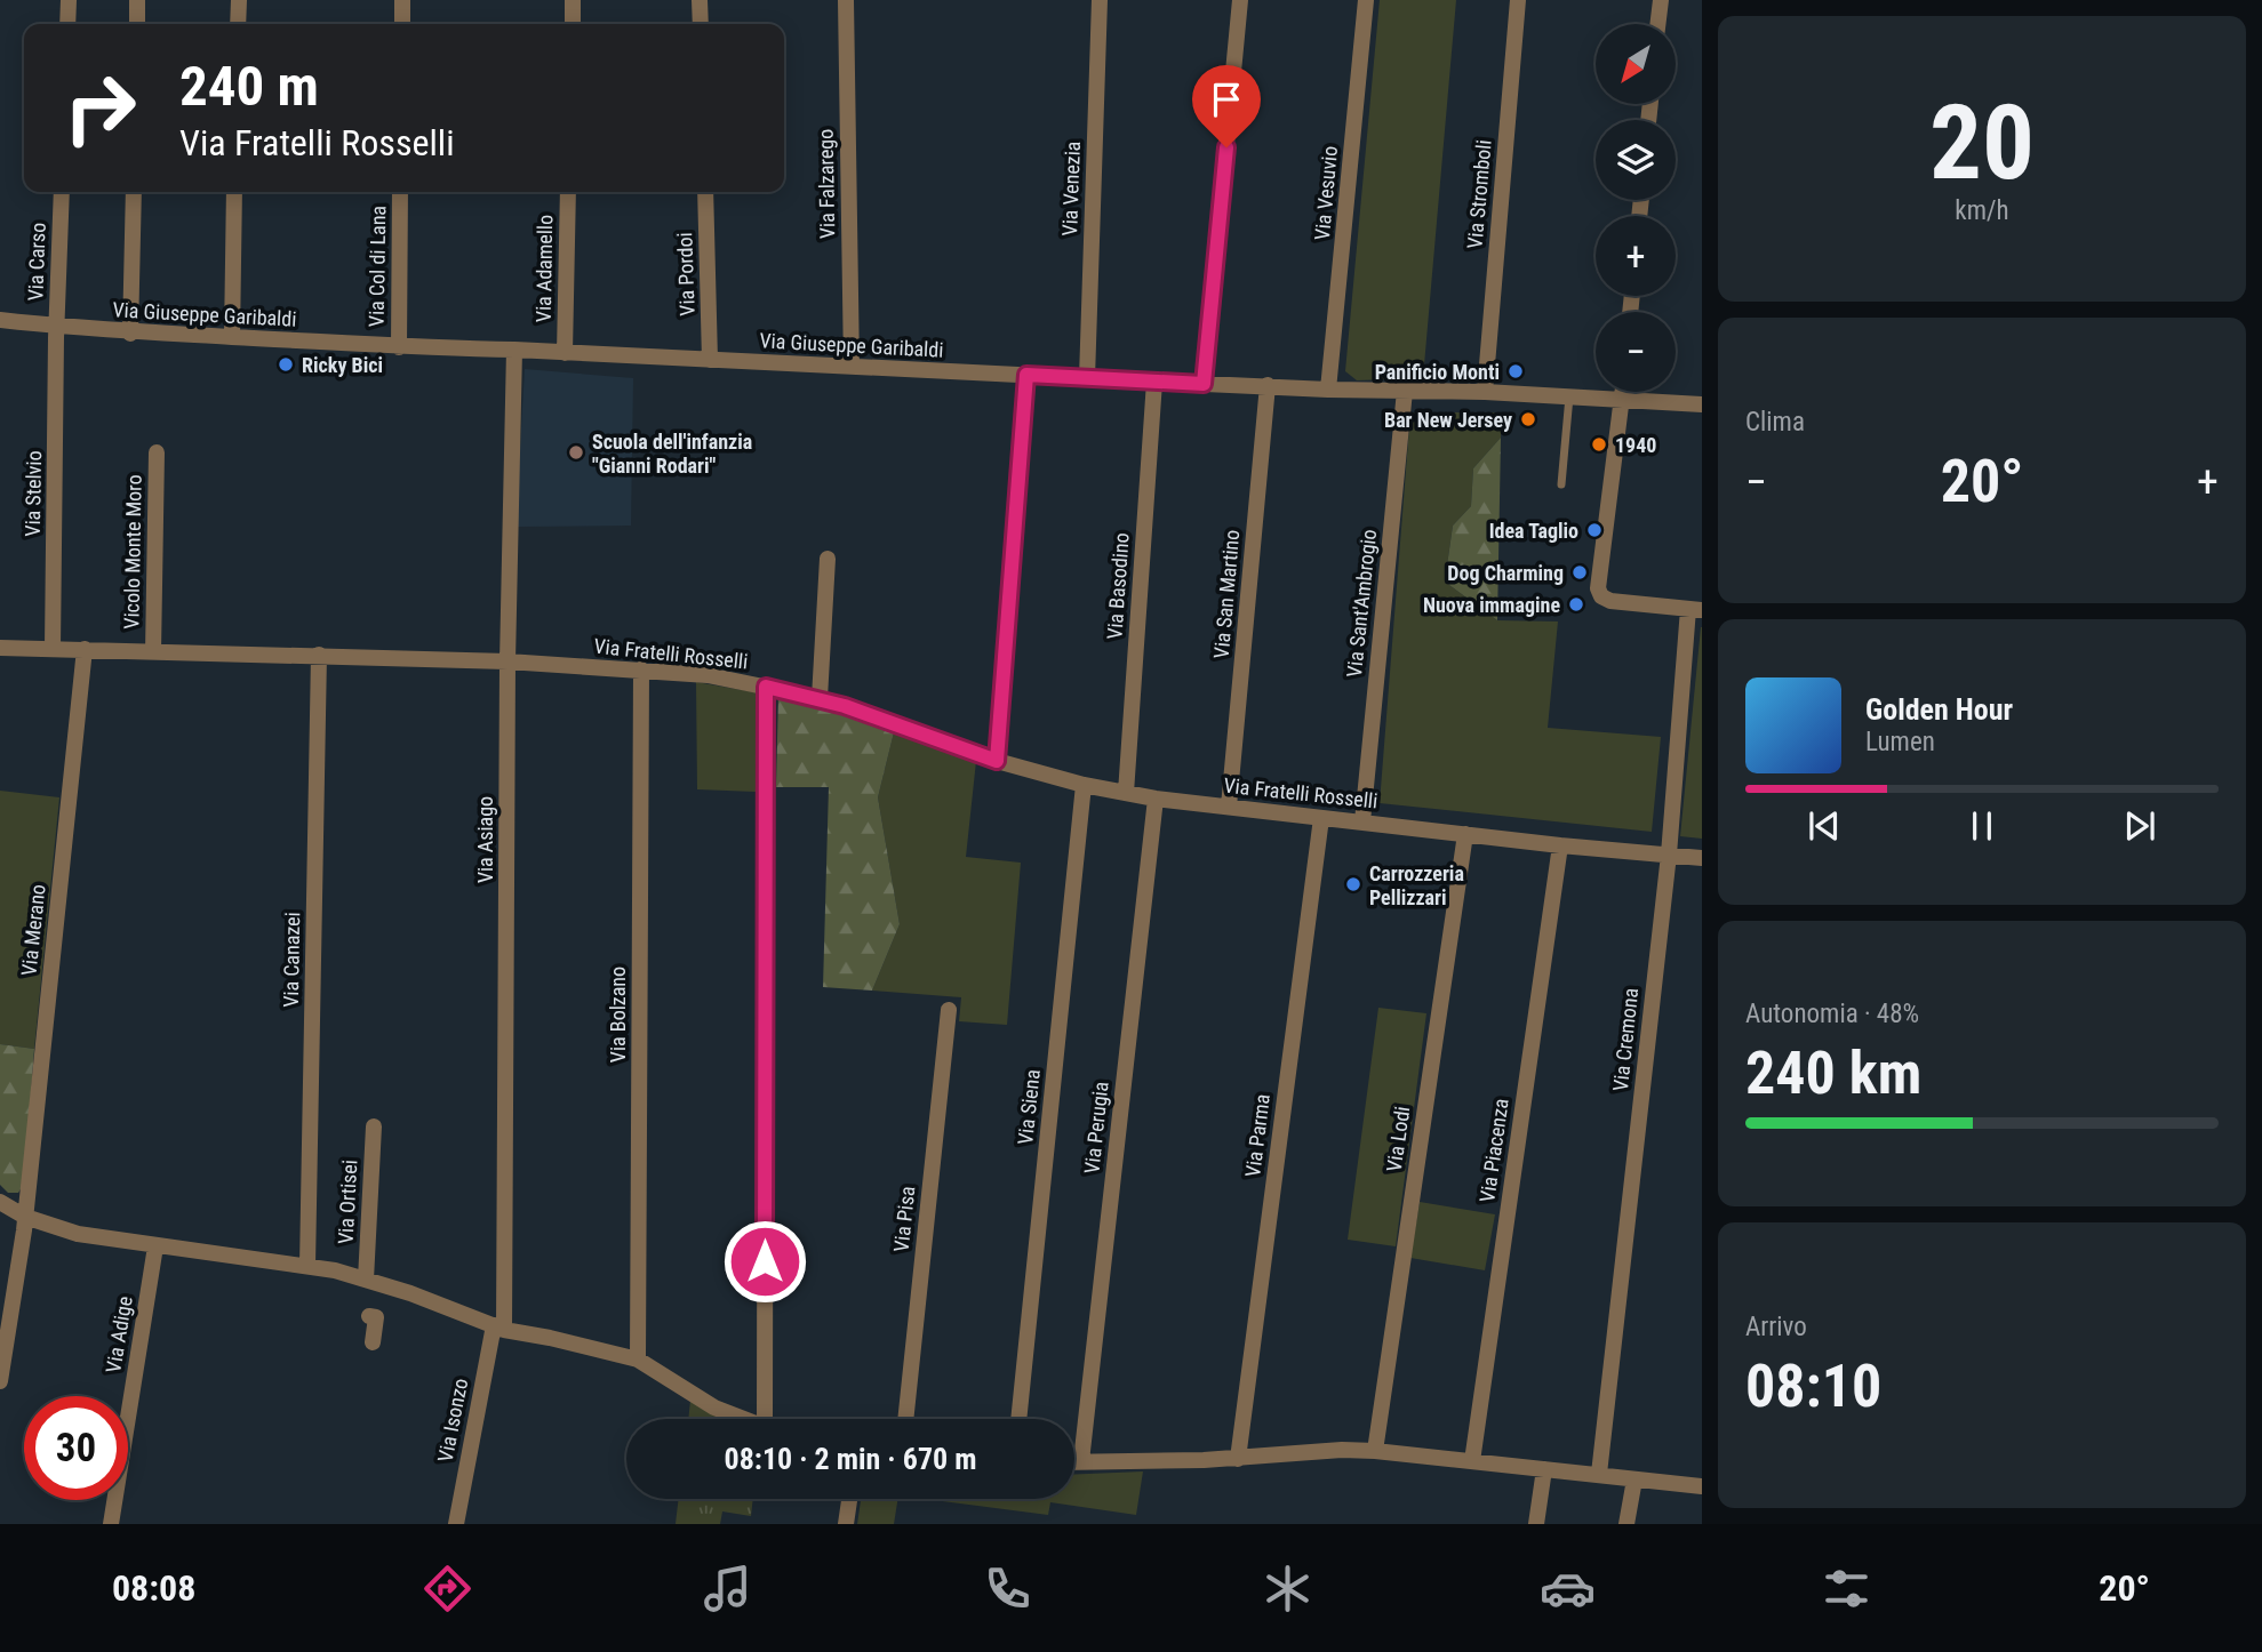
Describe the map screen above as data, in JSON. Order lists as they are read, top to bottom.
{
  "streets": {
    "street": [
      "Via Falzarego",
      "Via Venezia",
      "Via Vesuvio",
      "Via Stromboli",
      "Via Carso",
      "Via Col di Lana",
      "Via Adamello",
      "Via Pordoi",
      "Via Giuseppe Garibaldi",
      "Via Stelvio",
      "Vicolo Monte Moro",
      "Via Basodino",
      "Via San Martino",
      "Via Sant'Ambrogio",
      "Via Fratelli Rosselli",
      "Via Asiago",
      "Via Merano",
      "Via Canazei",
      "Via Bolzano",
      "Via Cremona",
      "Via Siena",
      "Via Perugia",
      "Via Parma",
      "Via Lodi",
      "Via Piacenza",
      "Via Ortisei",
      "Via Pisa",
      "Via Adige",
      "Via Isonzo"
    ]
  },
  "crossings": [
    ["Via Falzarego", "Via Giuseppe Garibaldi"],
    ["Via Venezia", "Via Giuseppe Garibaldi"],
    ["Via Vesuvio", "Via Giuseppe Garibaldi"],
    ["Via Stromboli", "Via Giuseppe Garibaldi"],
    ["Via Carso", "Via Giuseppe Garibaldi"],
    ["Via Carso", "Via Stelvio"],
    ["Via Col di Lana", "Via Giuseppe Garibaldi"],
    ["Via Adamello", "Via Giuseppe Garibaldi"],
    ["Via Pordoi", "Via Giuseppe Garibaldi"],
    ["Via Giuseppe Garibaldi", "Via Stelvio"],
    ["Via Giuseppe Garibaldi", "Via Basodino"],
    ["Via Giuseppe Garibaldi", "Via San Martino"],
    ["Via Giuseppe Garibaldi", "Via Sant'Ambrogio"],
    ["Via Giuseppe Garibaldi", "Via Asiago"],
    ["Via Stelvio", "Via Fratelli Rosselli"],
    ["Vicolo Monte Moro", "Via Fratelli Rosselli"],
    ["Via Basodino", "Via Fratelli Rosselli"],
    ["Via San Martino", "Via Fratelli Rosselli"],
    ["Via Sant'Ambrogio", "Via Fratelli Rosselli"],
    ["Via Fratelli Rosselli", "Via Asiago"],
    ["Via Fratelli Rosselli", "Via Merano"],
    ["Via Fratelli Rosselli", "Via Canazei"],
    ["Via Fratelli Rosselli", "Via Bolzano"],
    ["Via Fratelli Rosselli", "Via Cremona"],
    ["Via Fratelli Rosselli", "Via Siena"],
    ["Via Fratelli Rosselli", "Via Perugia"],
    ["Via Fratelli Rosselli", "Via Parma"],
    ["Via Fratelli Rosselli", "Via Lodi"],
    ["Via Fratelli Rosselli", "Via Piacenza"],
    ["Via Asiago", "Via Isonzo"]
  ],
  "places": [
    "Ricky Bici",
    "Panificio Monti",
    "Bar New Jersey",
    "1940",
    "Scuola dell'infanzia \"Gianni Rodari\"",
    "Idea Taglio",
    "Dog Charming",
    "Nuova immagine",
    "Carrozzeria Pellizzari"
  ],
  "north": "bottom left",
  "page": {
    "tile": [
      ["20", "km/h"],
      "Clima",
      ["Autonomia · 48%", "240 km"],
      ["Arrivo", "08:10"]
    ],
    "map_buttons": ["+", "−"],
    "turn": ["240 m", "Via Fratelli Rosselli"],
    "heat": ["−", "20°", "+"],
    "song": ["Golden Hour", "Lumen"],
    "limit": "30",
    "trip": "08:10 · 2 min · 670 m",
    "tabs": ["08:08", "20°"]
  }
}
